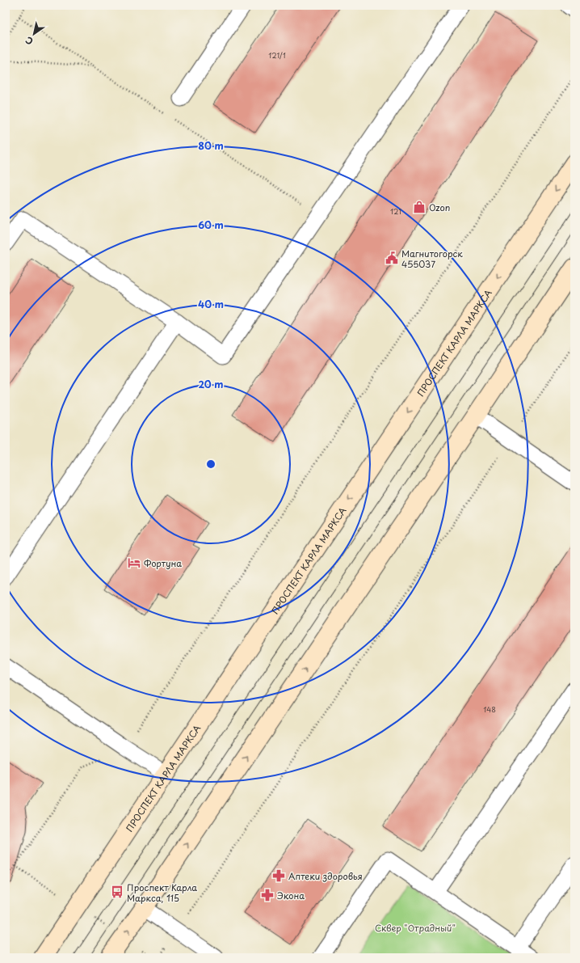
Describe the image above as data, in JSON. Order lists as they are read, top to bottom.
{
  "streets": {
    "main road": ["ПРОСПЕКТ КАРЛА МАРКСА"]
  },
  "parks": ["Сквер \"Отрадный\""],
  "places": {
    "shop": ["Ozon"],
    "public building": ["Магнитогорск 455037"],
    "hotel": ["Фортуна"],
    "pharmacy": ["Аптеки здоровья", "Экона"],
    "bus stop": ["Проспект Карла Маркса, 115"]
  },
  "house_numbers": ["121/1", "121", "148"],
  "north": "bottom left",
  "rings": [
    "80 m",
    "60 m",
    "40 m",
    "20 m"
  ]
}
